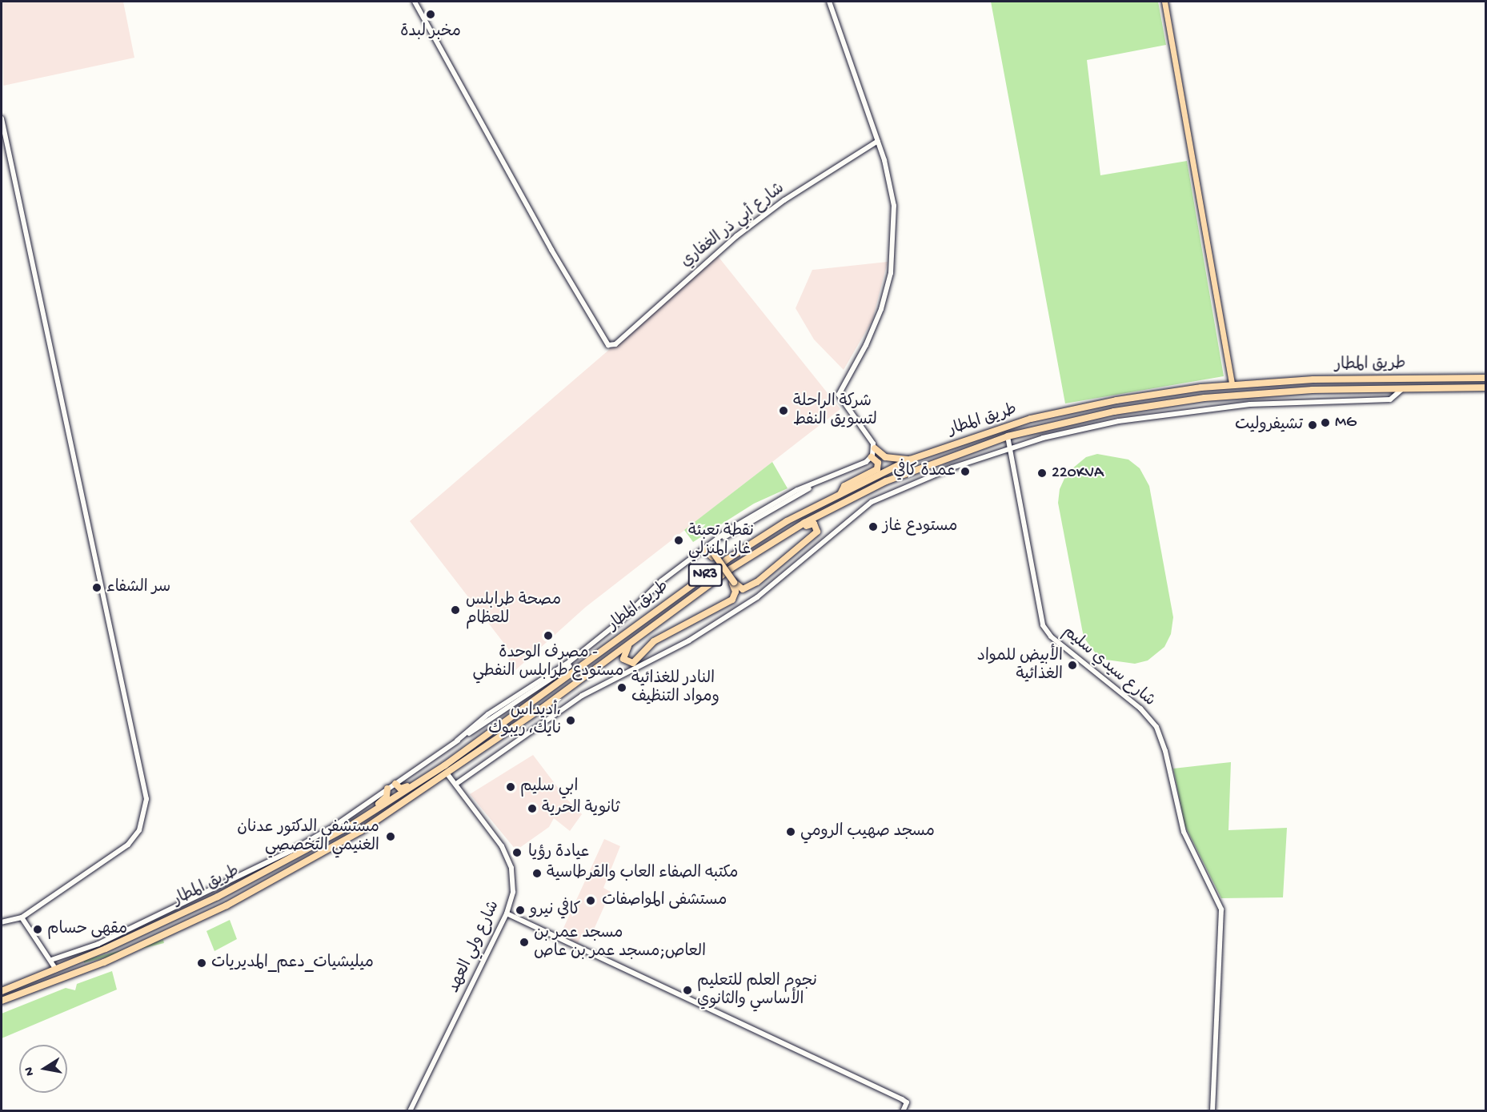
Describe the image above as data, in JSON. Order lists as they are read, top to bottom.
{
  "streets": {
    "highway": ["طريق المطار", "NR3"],
    "street": ["شارع أبي ذر الغفاري", "شارع سيدي سليم", "شارع ولي العهد"]
  },
  "crossings": [
    ["طريق المطار", "شارع سيدي سليم"],
    ["طريق المطار", "شارع ولي العهد"]
  ],
  "places": [
    "مخبر لبدة",
    "شركة الراحلة لتسويق النفط",
    "MG",
    "تشيفروليت",
    "عمدة كافي",
    "220KVA",
    "مستودع غاز",
    "نقطة تعبئة غاز المنزلي",
    "سر الشفاء",
    "مصحة طرابلس للعظام",
    "مصرف الوحدة - مستودع طرابلس النفطي",
    "الأبيض للمواد الغذائية",
    "النادر للغذائية ومواد التنظيف",
    "أديداس، نايك، ريبوك",
    "ابي سليم",
    "ثانوية الحرية",
    "مسجد صهيب الرومي",
    "مستشفي الدكتور عدنان الغنيمي التخصصي",
    "عيادة رؤيا",
    "مكتبه الصفاء العاب والقرطاسية",
    "مستشفى المواصفات",
    "كافي نيرو",
    "مقهى حسام",
    "مسجد عمر بن العاص;مسجد عمر بن عاص",
    "ميليشيات_دعم_المديريات",
    "نجوم العلم للتعليم الأساسي والثانوي"
  ],
  "north": "left"
}
